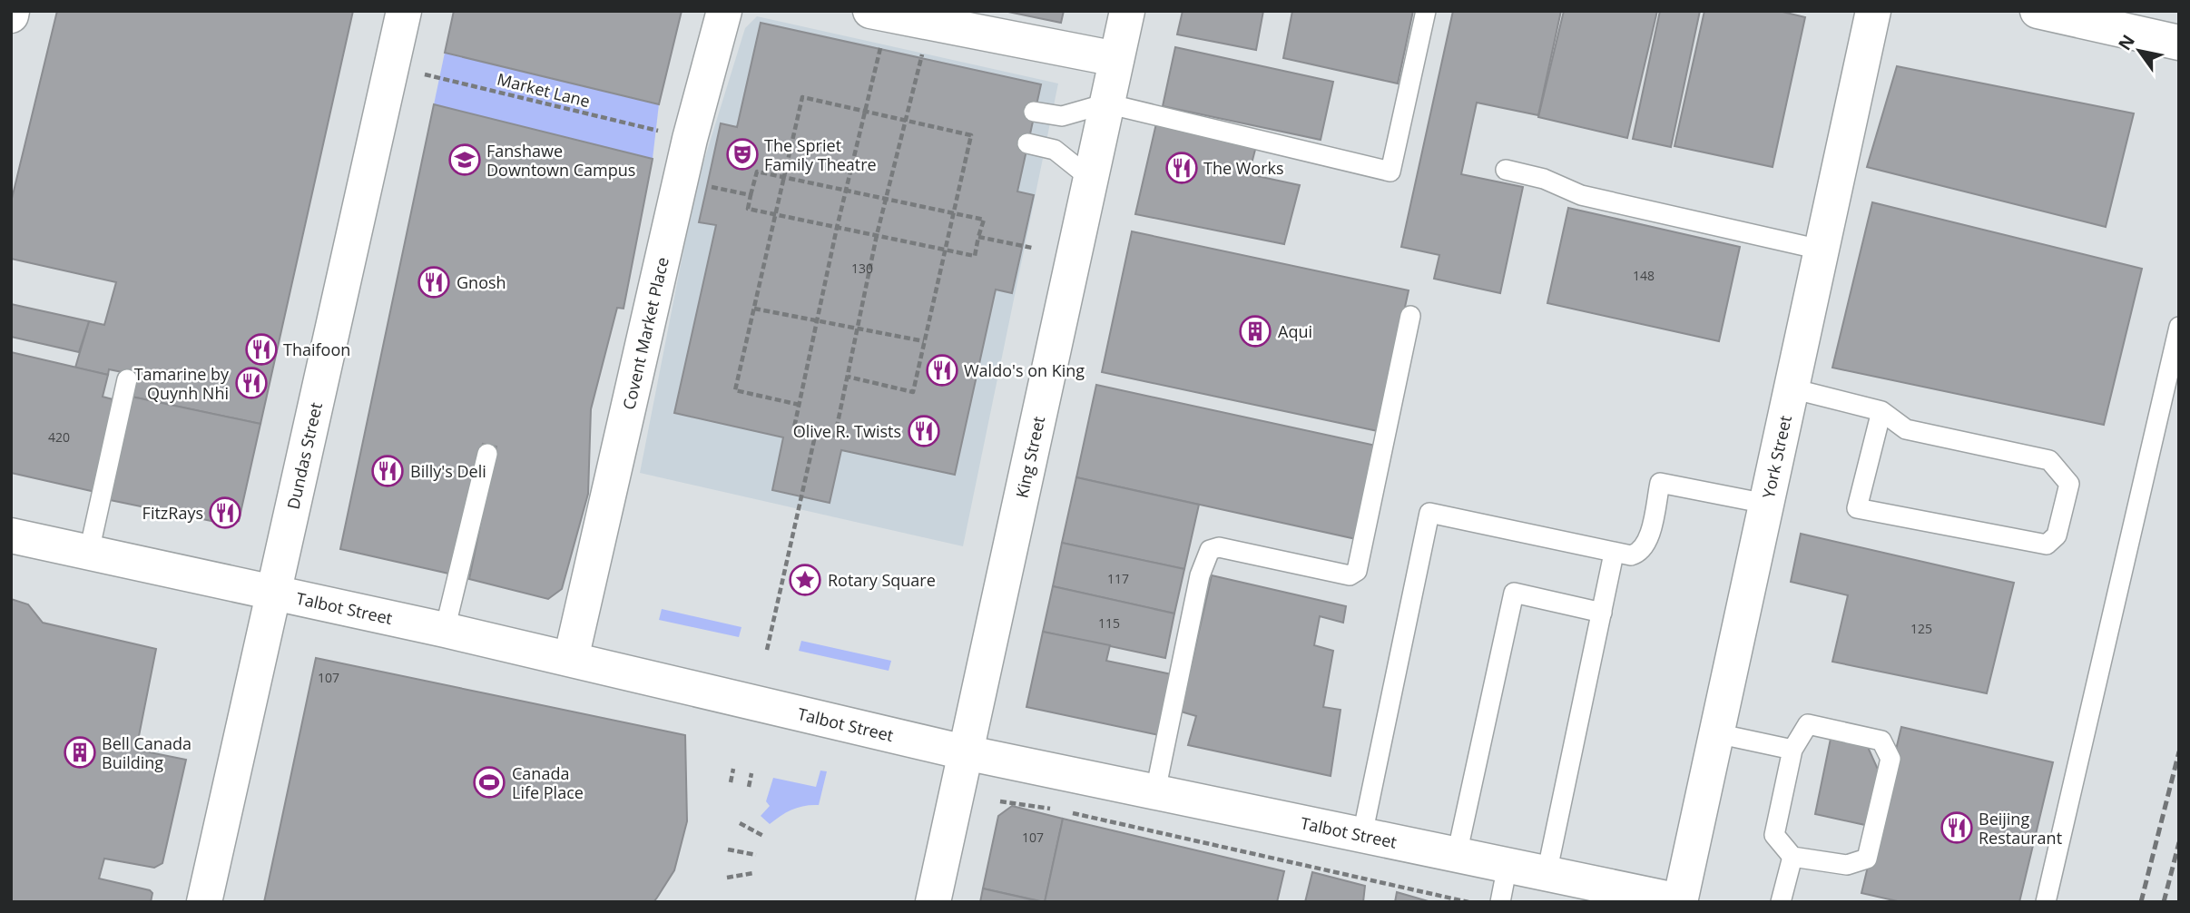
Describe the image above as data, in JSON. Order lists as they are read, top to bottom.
{
  "streets": {
    "street": [
      "Covent Market Place",
      "Dundas Street",
      "King Street",
      "York Street",
      "Talbot Street"
    ],
    "path": ["Market Lane"]
  },
  "crossings": [
    ["Market Lane", "Covent Market Place"],
    ["Market Lane", "Dundas Street"],
    ["Covent Market Place", "Talbot Street"],
    ["Dundas Street", "Talbot Street"],
    ["King Street", "Talbot Street"],
    ["York Street", "Talbot Street"]
  ],
  "places": {
    "theatre": ["The Spriet Family Theatre"],
    "school or university": ["Fanshawe Downtown Campus"],
    "restaurant": [
      "The Works",
      "Gnosh",
      "Thaifoon",
      "Waldo's on King",
      "Tamarine by Quynh Nhi",
      "Olive R. Twists",
      "Billy's Deli",
      "FitzRays",
      "Beijing Restaurant"
    ],
    "building": ["Aqui", "Bell Canada Building"],
    "place": ["Rotary Square"],
    "sports": ["Canada Life Place"]
  },
  "house_numbers": [
    "130",
    "148",
    "420",
    "117",
    "115",
    "125",
    "107",
    "107"
  ],
  "north": "top left"
}
